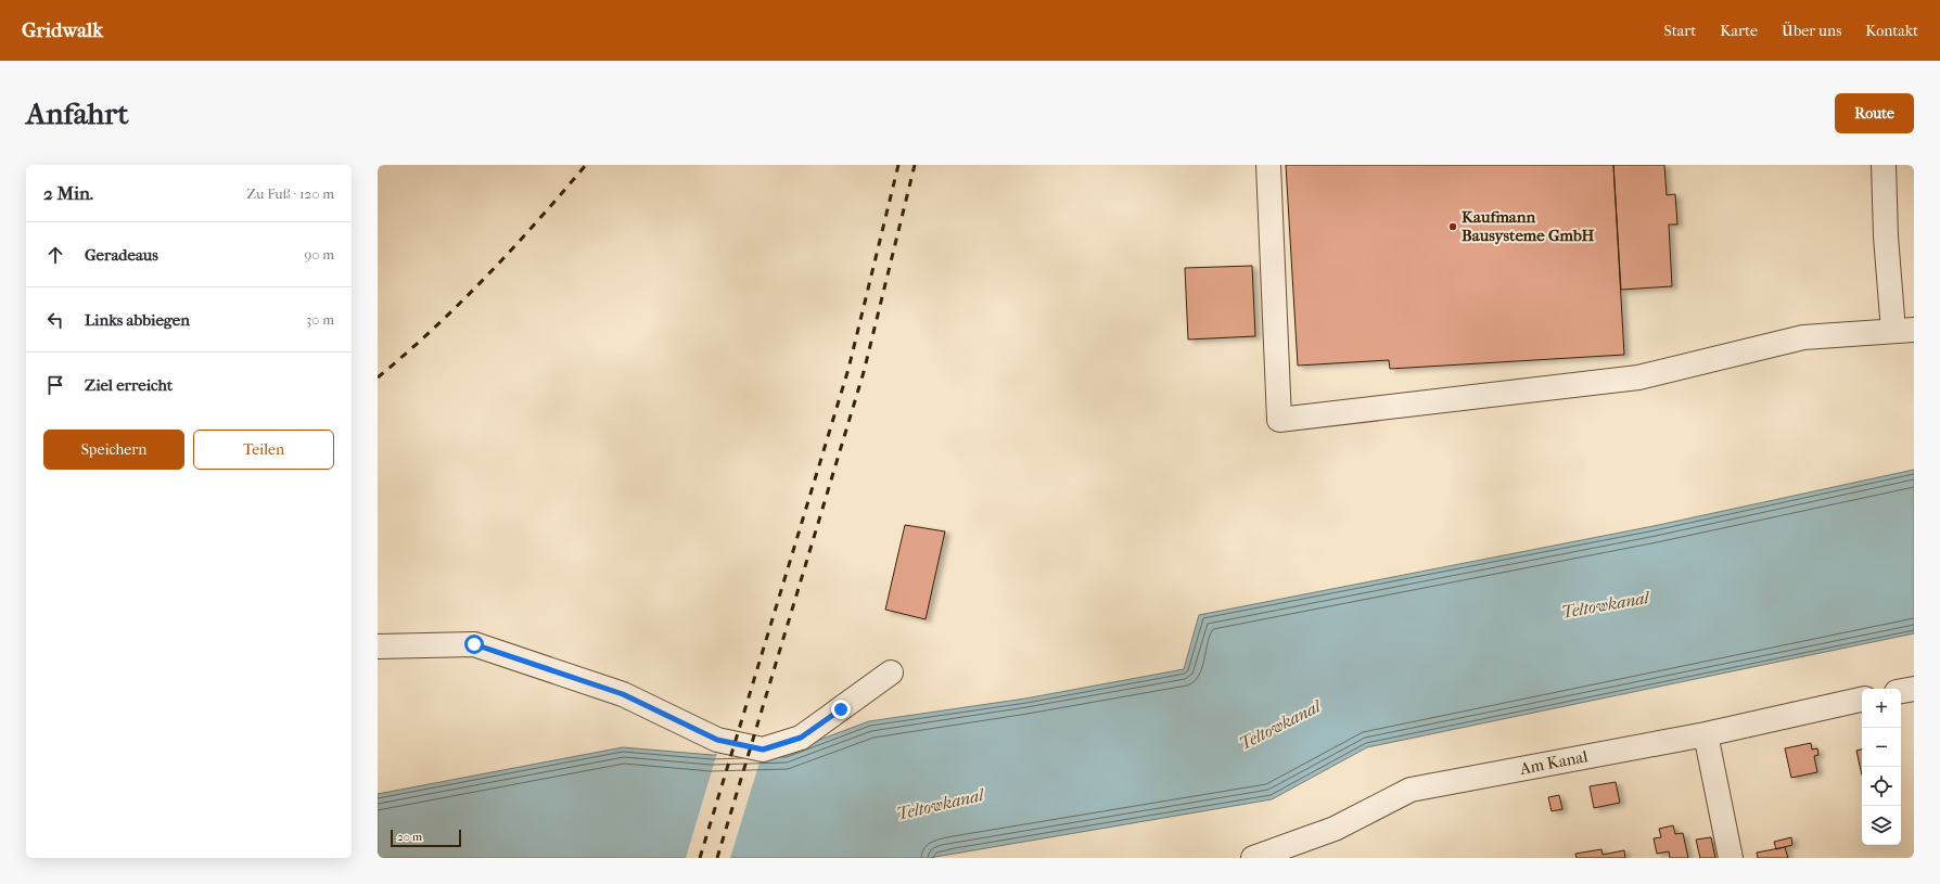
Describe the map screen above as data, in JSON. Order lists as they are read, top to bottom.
{
  "streets": {
    "street": ["Am Kanal"]
  },
  "water": ["Teltowkanal"],
  "places": ["Kaufmann Bausysteme GmbH"],
  "scale_bar": "20 m",
  "page": {
    "header": "Gridwalk",
    "nav": [
      "Start",
      "Karte",
      "Über uns",
      "Kontakt"
    ],
    "buttons": [
      "Route",
      ["Speichern", "Teilen"]
    ],
    "title": "Anfahrt",
    "heading": ["2 Min.", "Zu Fuß · 120 m"],
    "list": [
      ["Geradeaus", "90 m"],
      ["Links abbiegen", "30 m"],
      "Ziel erreicht"
    ],
    "map_buttons": ["+", "−"],
    "scale": "20 m"
  }
}
